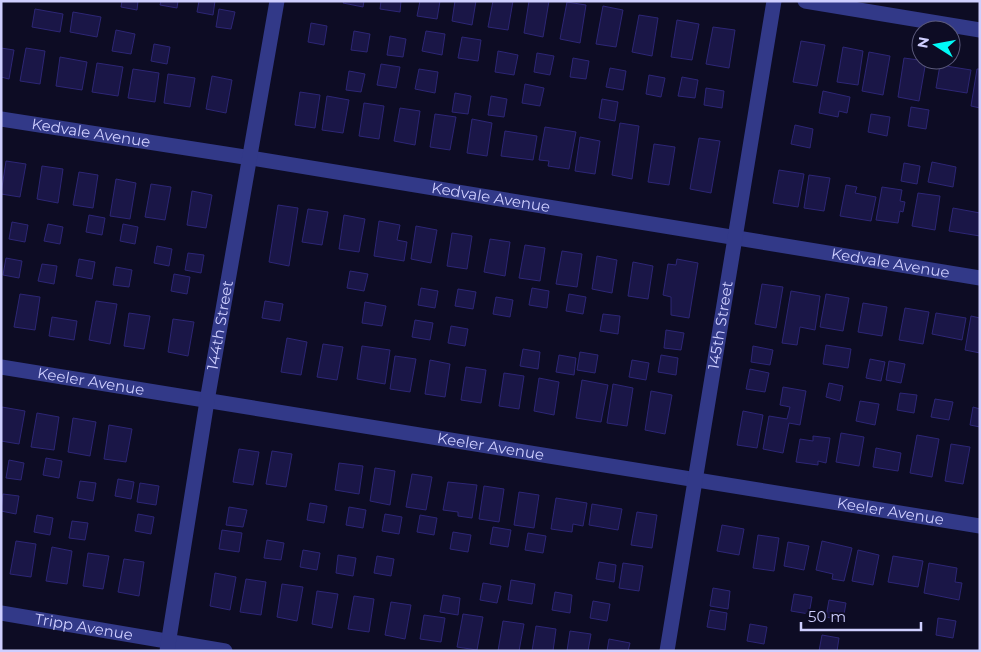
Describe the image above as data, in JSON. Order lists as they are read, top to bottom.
{
  "streets": {
    "street": [
      "Kedvale Avenue",
      "144th Street",
      "145th Street",
      "Keeler Avenue",
      "Tripp Avenue"
    ]
  },
  "crossings": [
    ["Kedvale Avenue", "144th Street"],
    ["Kedvale Avenue", "145th Street"],
    ["144th Street", "Keeler Avenue"],
    ["144th Street", "Tripp Avenue"],
    ["145th Street", "Keeler Avenue"]
  ],
  "scale_bar": "50 m",
  "north": "left"
}
